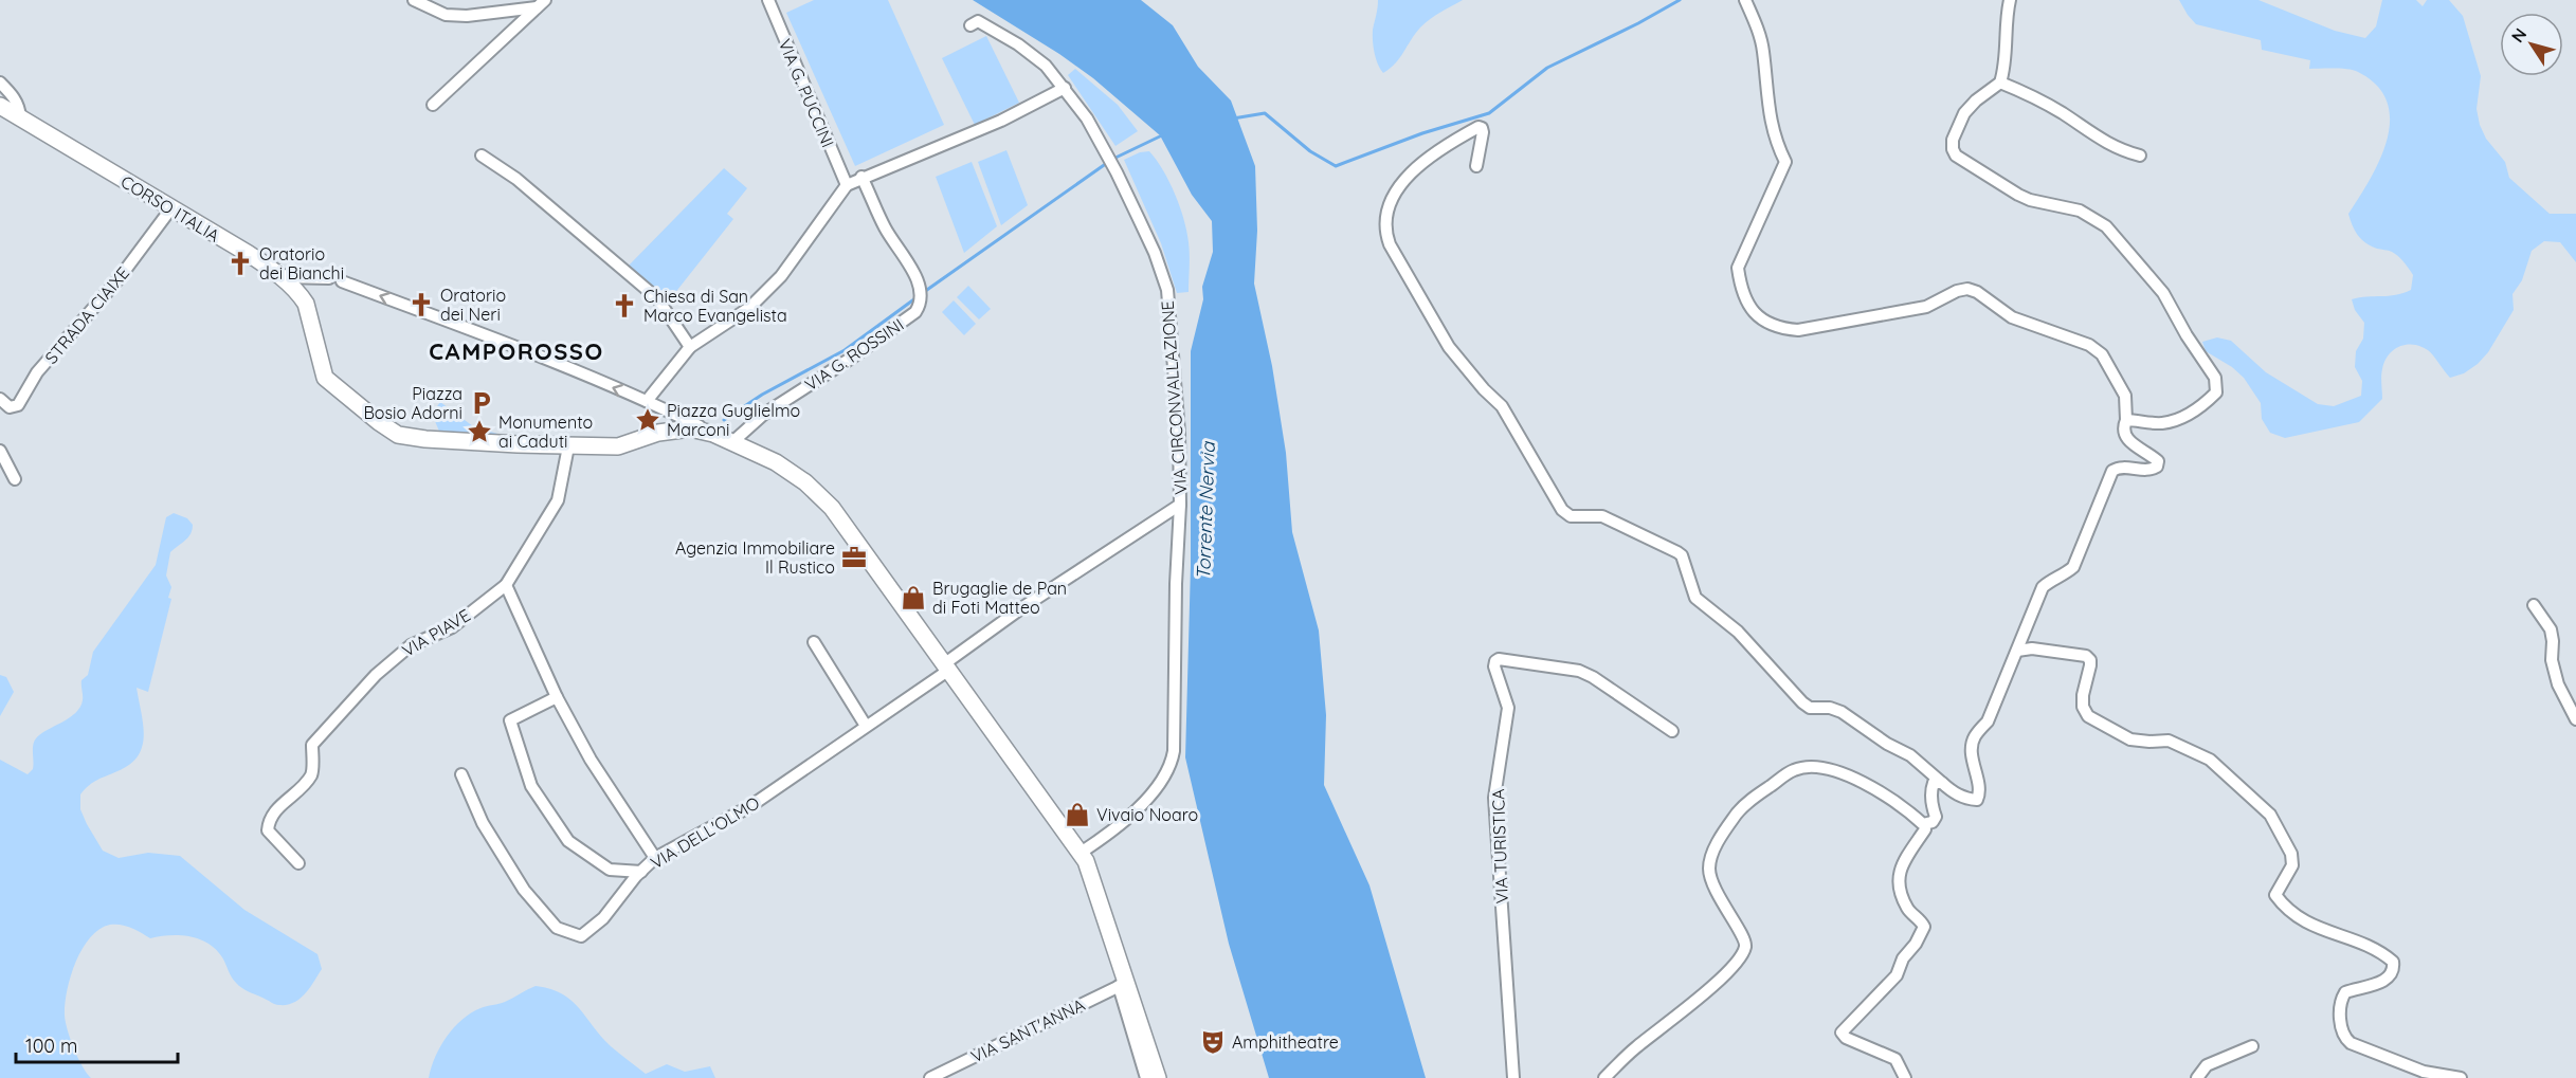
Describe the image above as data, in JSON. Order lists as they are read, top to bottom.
{
  "streets": {
    "main road": ["CORSO ITALIA"],
    "street": [
      "VIA G. PUCCINI",
      "STRADA CIAIXE",
      "VIA G. ROSSINI",
      "VIA CIRCONVALLAZIONE",
      "VIA PIAVE",
      "VIA DELL'OLMO",
      "VIA TURISTICA",
      "VIA SANT'ANNA"
    ]
  },
  "crossings": [
    ["CORSO ITALIA", "STRADA CIAIXE"],
    ["CORSO ITALIA", "VIA G. ROSSINI"],
    ["CORSO ITALIA", "VIA CIRCONVALLAZIONE"],
    ["CORSO ITALIA", "VIA PIAVE"],
    ["CORSO ITALIA", "VIA DELL'OLMO"],
    ["CORSO ITALIA", "VIA SANT'ANNA"],
    ["VIA CIRCONVALLAZIONE", "VIA DELL'OLMO"]
  ],
  "districts": ["CAMPOROSSO"],
  "water": ["Torrente Nervia"],
  "places": {
    "church": ["Oratorio dei Bianchi", "Oratorio dei Neri", "Chiesa di San Marco Evangelista"],
    "parking": ["Piazza Bosio Adorni"],
    "place": ["Piazza Guglielmo Marconi", "Monumento ai Caduti"],
    "office": ["Agenzia Immobiliare Il Rustico"],
    "shop": ["Brugaglie de Pan di Foti Matteo", "Vivaio Noaro"],
    "theatre": ["Amphitheatre"]
  },
  "scale_bar": "100 m",
  "north": "top left"
}
